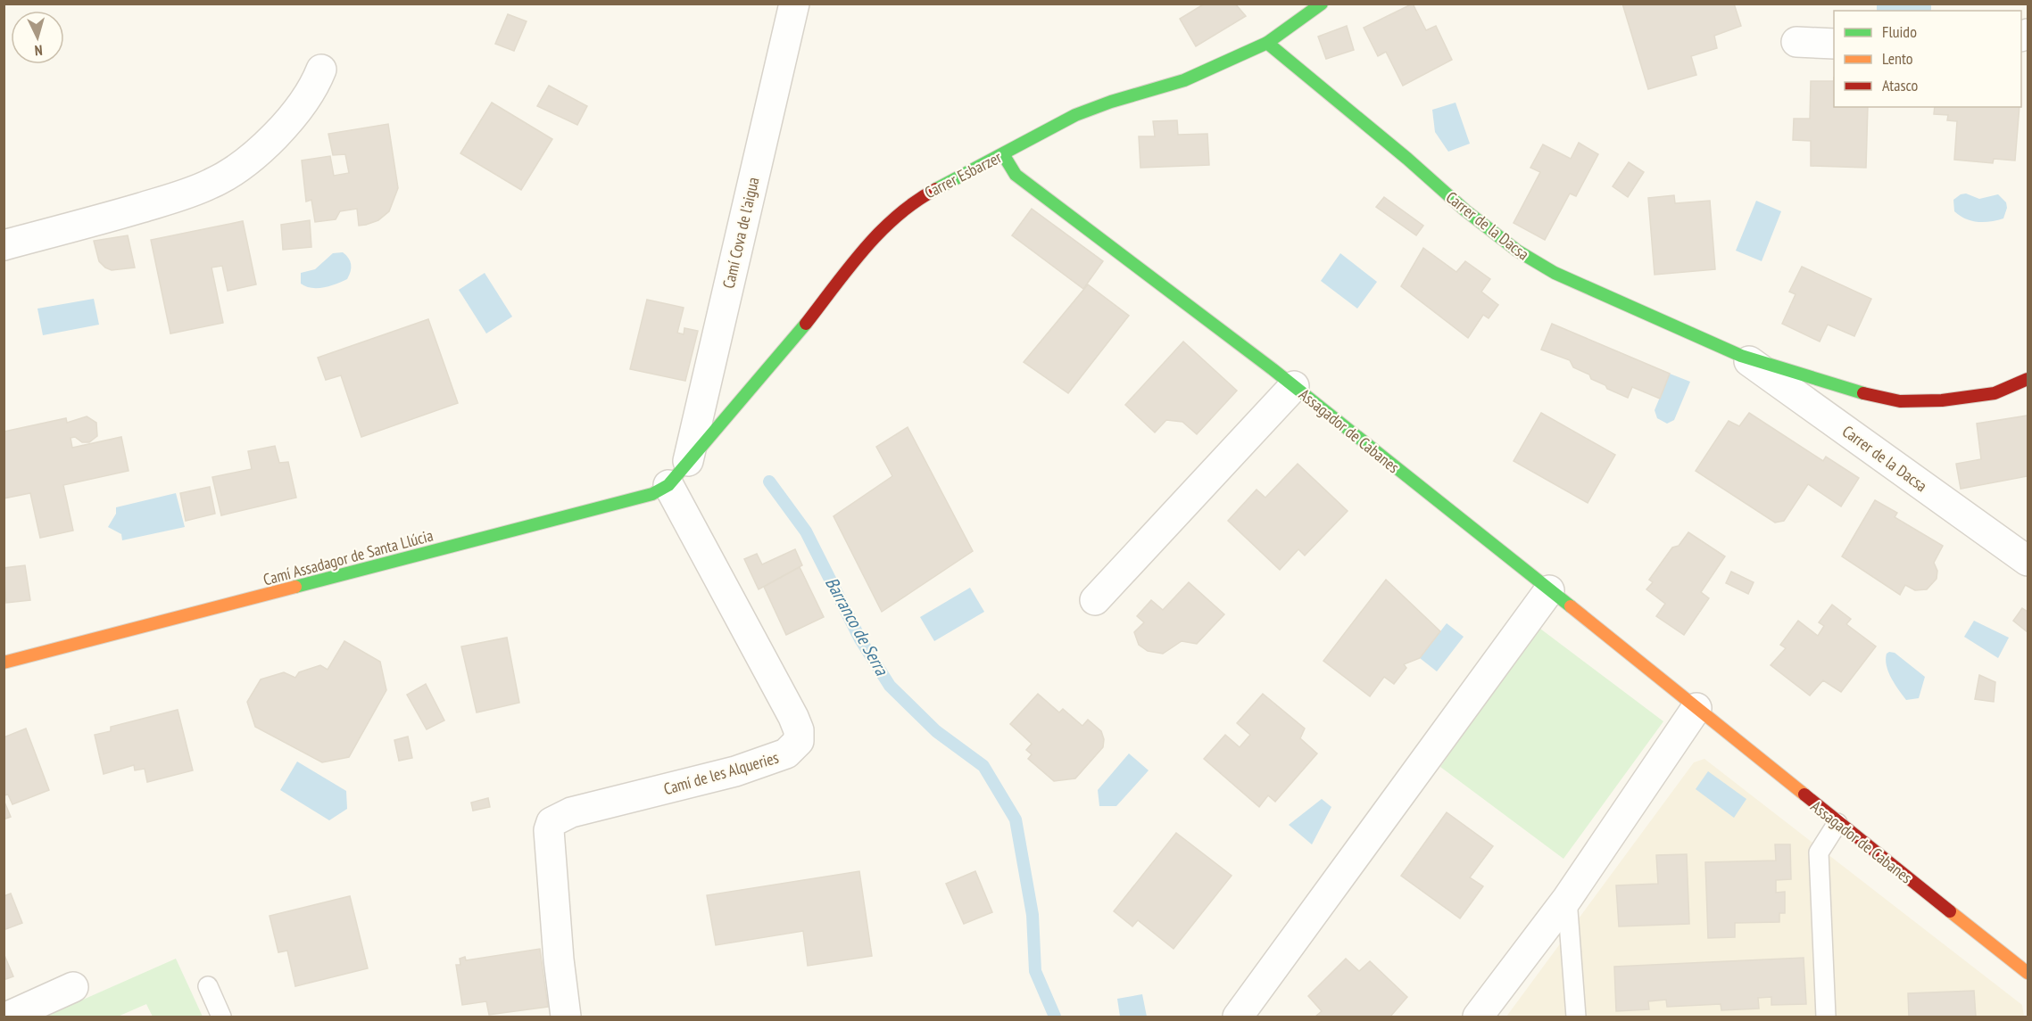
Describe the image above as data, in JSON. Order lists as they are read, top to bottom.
{
  "streets": {
    "street": [
      "Carrer Esbarzer",
      "Carrer de la Dacsa",
      "Camí Cova de l'aigua",
      "Assagador de Cabanes",
      "Camí Assadagor de Santa Llúcia",
      "Camí de les Alqueries"
    ]
  },
  "crossings": [
    ["Carrer Esbarzer", "Carrer de la Dacsa"],
    ["Carrer Esbarzer", "Camí Cova de l'aigua"],
    ["Carrer Esbarzer", "Assagador de Cabanes"],
    ["Carrer Esbarzer", "Camí Assadagor de Santa Llúcia"],
    ["Camí Cova de l'aigua", "Camí Assadagor de Santa Llúcia"],
    ["Camí Assadagor de Santa Llúcia", "Camí de les Alqueries"]
  ],
  "water": ["Barranco de Serra"],
  "legend": ["Fluido", "Lento", "Atasco"],
  "north": "bottom"
}
